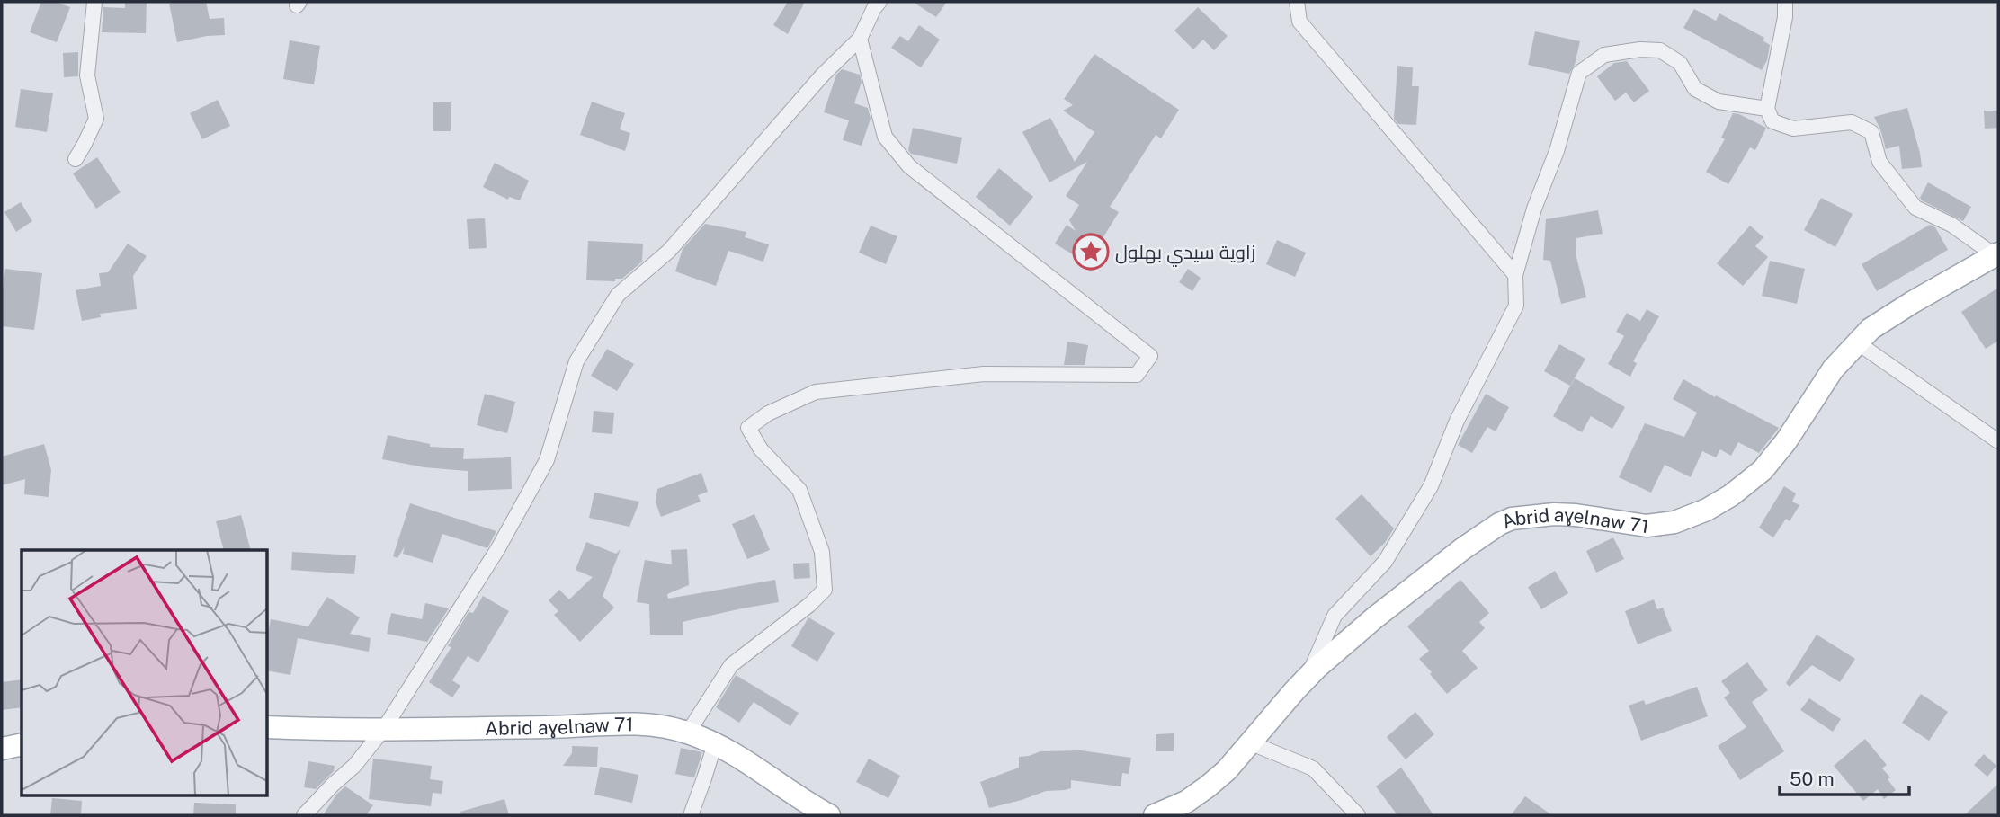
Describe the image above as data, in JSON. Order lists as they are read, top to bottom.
{
  "streets": {
    "main road": ["Abrid aɣelnaw 71"]
  },
  "places": {
    "place": ["زاوية سيدي بهلول"]
  },
  "scale_bar": "50 m"
}
